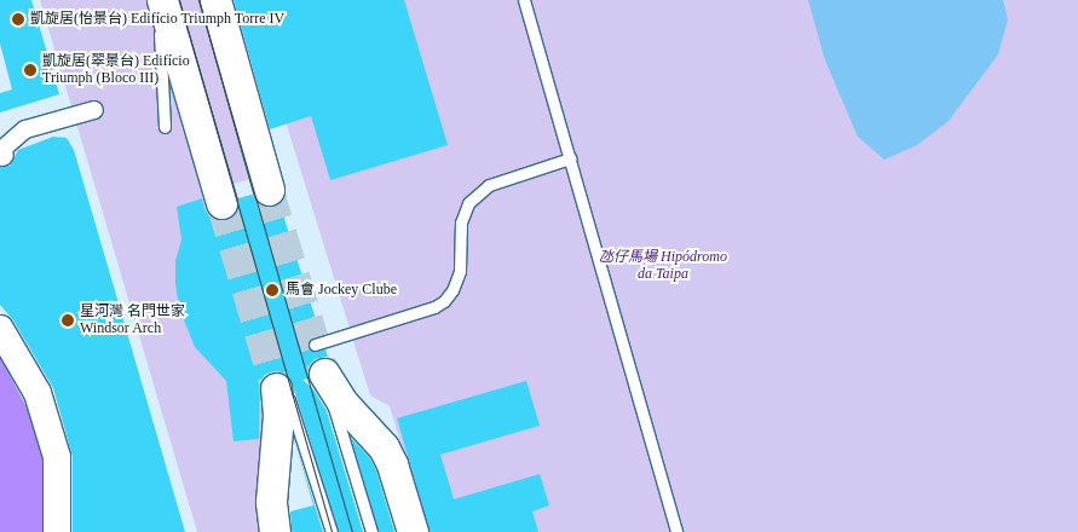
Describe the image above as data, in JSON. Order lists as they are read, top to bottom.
{
  "parks": ["氹仔馬場 Hipódromo da Taipa"],
  "places": [
    "凱旋居(怡景台) Edifício Triumph Torre IV",
    "凱旋居(翠景台) Edifício Triumph (Bloco III)",
    "馬會 Jockey Clube",
    "星河灣 名門世家 Windsor Arch"
  ]
}
